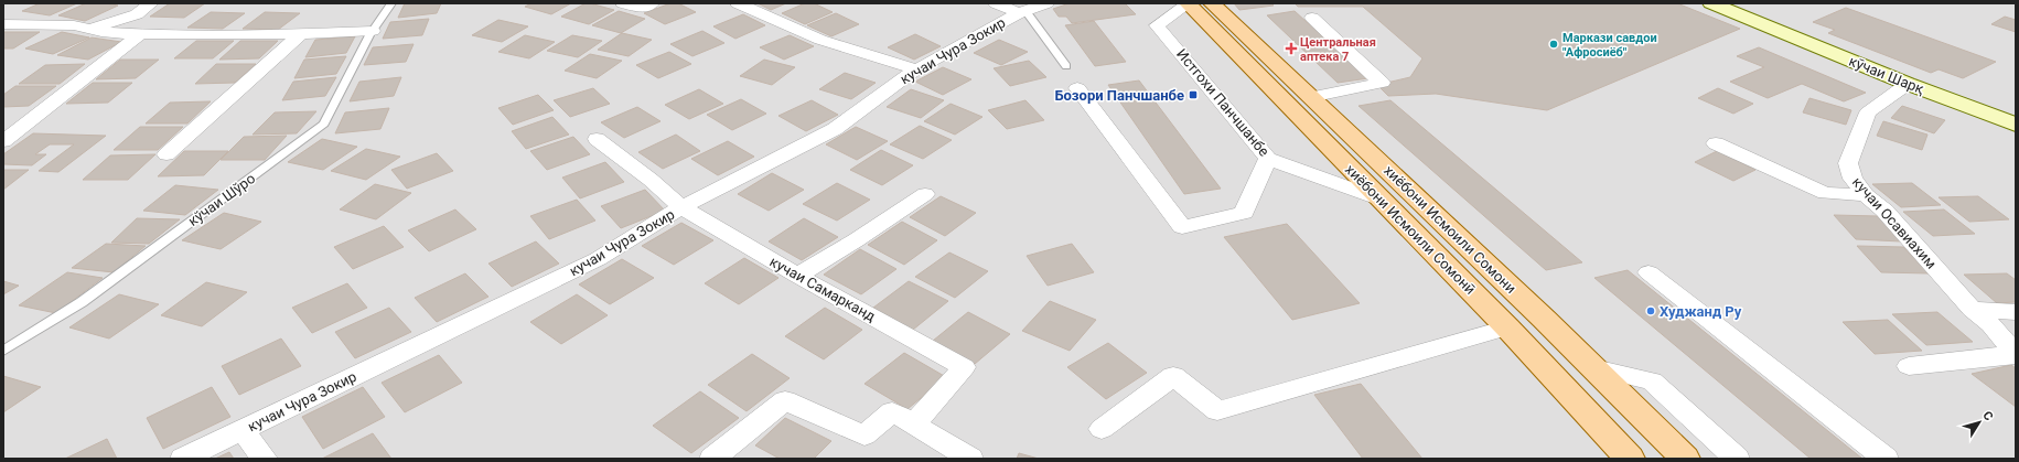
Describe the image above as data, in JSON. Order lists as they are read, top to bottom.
{
  "streets": {
    "main road": ["кӯчаи Шарқ", "хиёбони Исмоили Сомонӣ", "хиёбони Исмоили Сомони"],
    "street": [
      "кучаи Чура Зокир",
      "Истгохи Панчшанбе",
      "кучаи Осавиахим",
      "кучаи Самарканд"
    ],
    "lane": ["кўчаи Шўро"]
  },
  "crossings": [
    ["кучаи Чура Зокир", "кучаи Самарканд"],
    ["кӯчаи Шарқ", "кучаи Осавиахим"],
    ["Истгохи Панчшанбе", "хиёбони Исмоили Сомонӣ"]
  ],
  "places": {
    "other": ["Маркази савдои \"Афросиёб\"", "Худжанд Ру"],
    "health": ["Центральная аптека 7"],
    "transit": ["Бозори Панчшанбе"]
  },
  "north": "top right"
}
